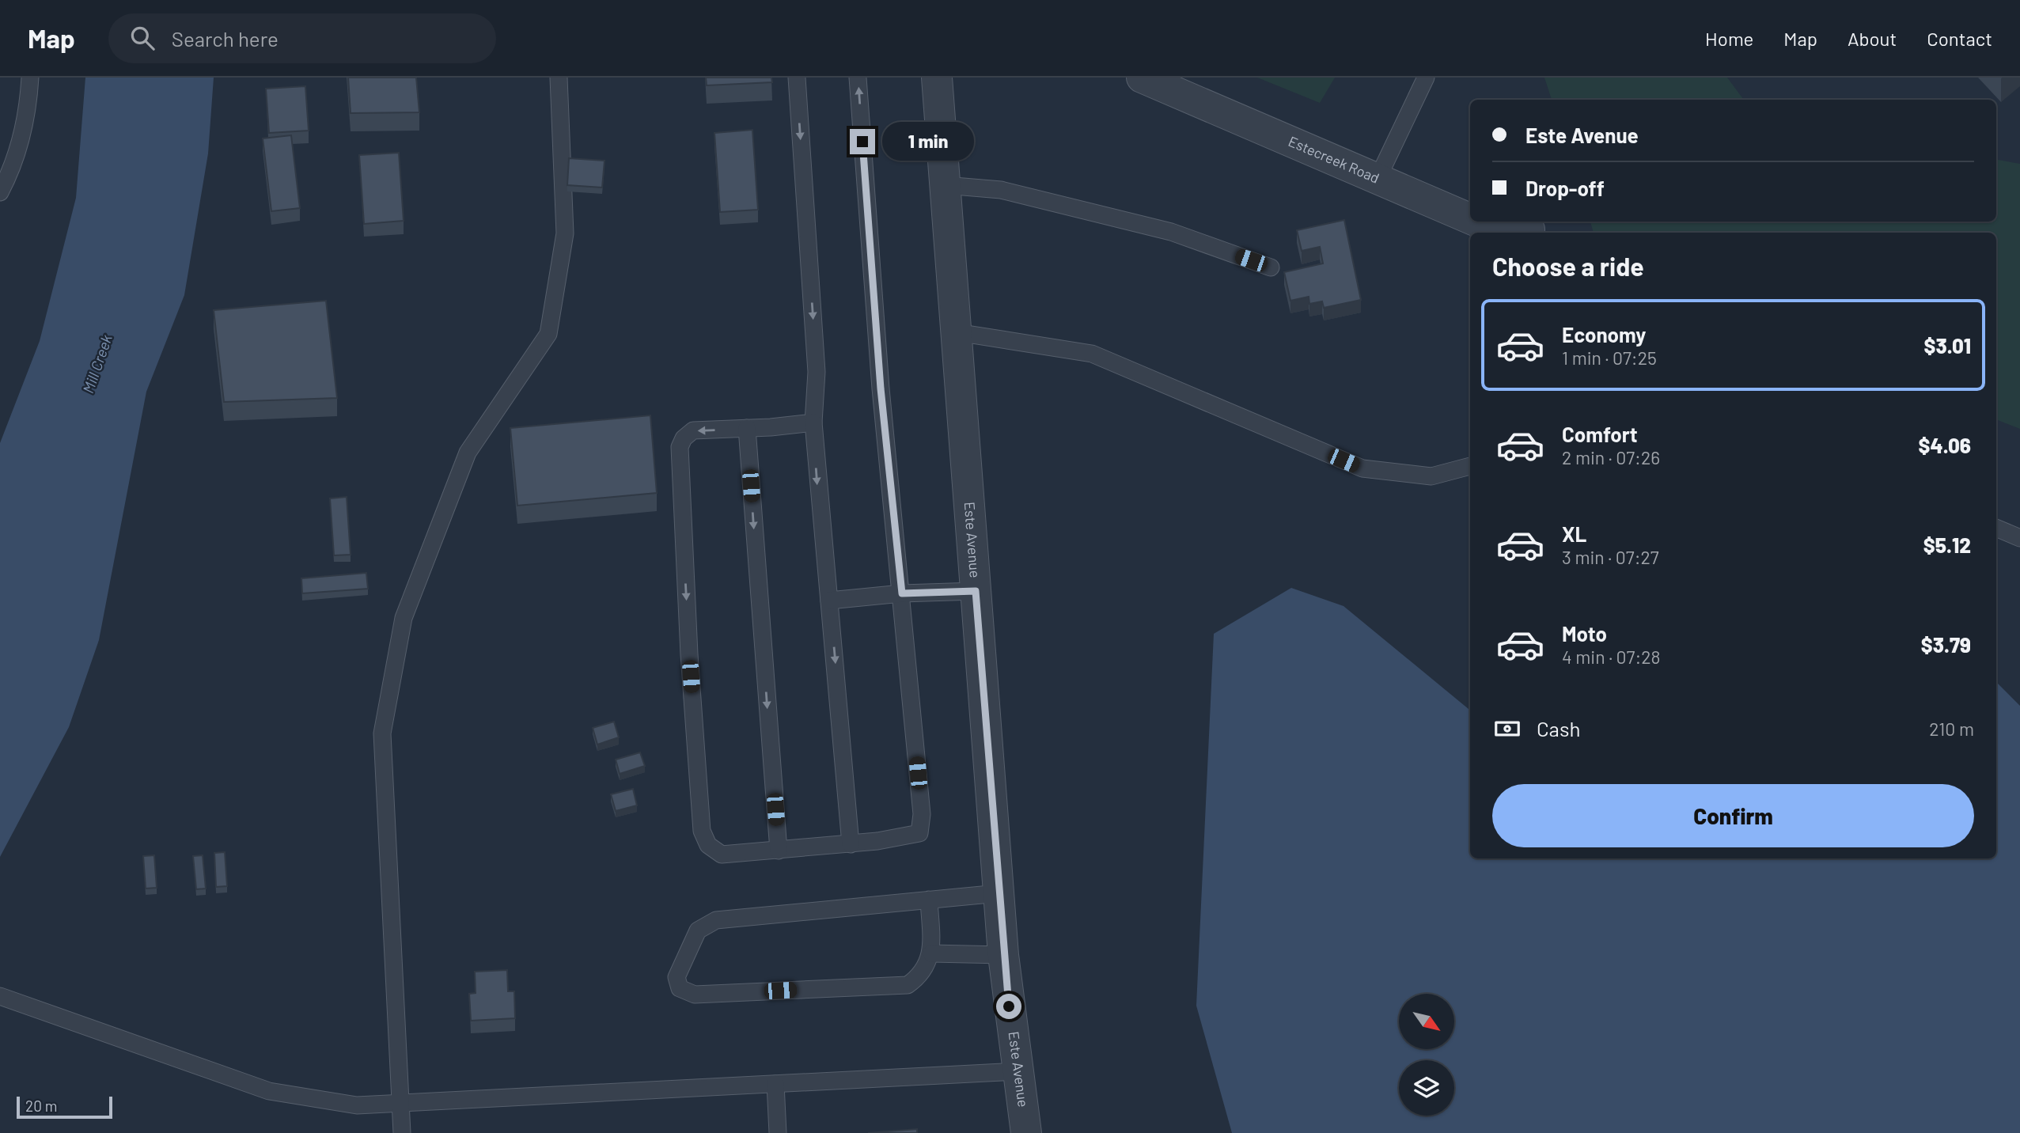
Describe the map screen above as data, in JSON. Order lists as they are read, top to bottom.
{
  "streets": {
    "street": ["Estecreek Road", "Este Avenue"]
  },
  "water": ["Mill Creek"],
  "scale_bar": "20 m",
  "north": "bottom right",
  "page": {
    "header": "Map",
    "search": "Search here",
    "nav": [
      "Home",
      "Map",
      "About",
      "Contact"
    ],
    "banner": ["Este Avenue", "Drop-off"],
    "bubble": "1 min",
    "heading": "Choose a ride",
    "list": [
      {
        "name": "Economy",
        "note": "1 min · 07:25",
        "value": "$3.01"
      },
      {
        "name": "Comfort",
        "note": "2 min · 07:26",
        "value": "$4.06"
      },
      {
        "name": "XL",
        "note": "3 min · 07:27",
        "value": "$5.12"
      },
      {
        "name": "Moto",
        "note": "4 min · 07:28",
        "value": "$3.79"
      }
    ],
    "pay": ["Cash", "210 m"],
    "buttons": "Confirm",
    "scale": "20 m"
  }
}
